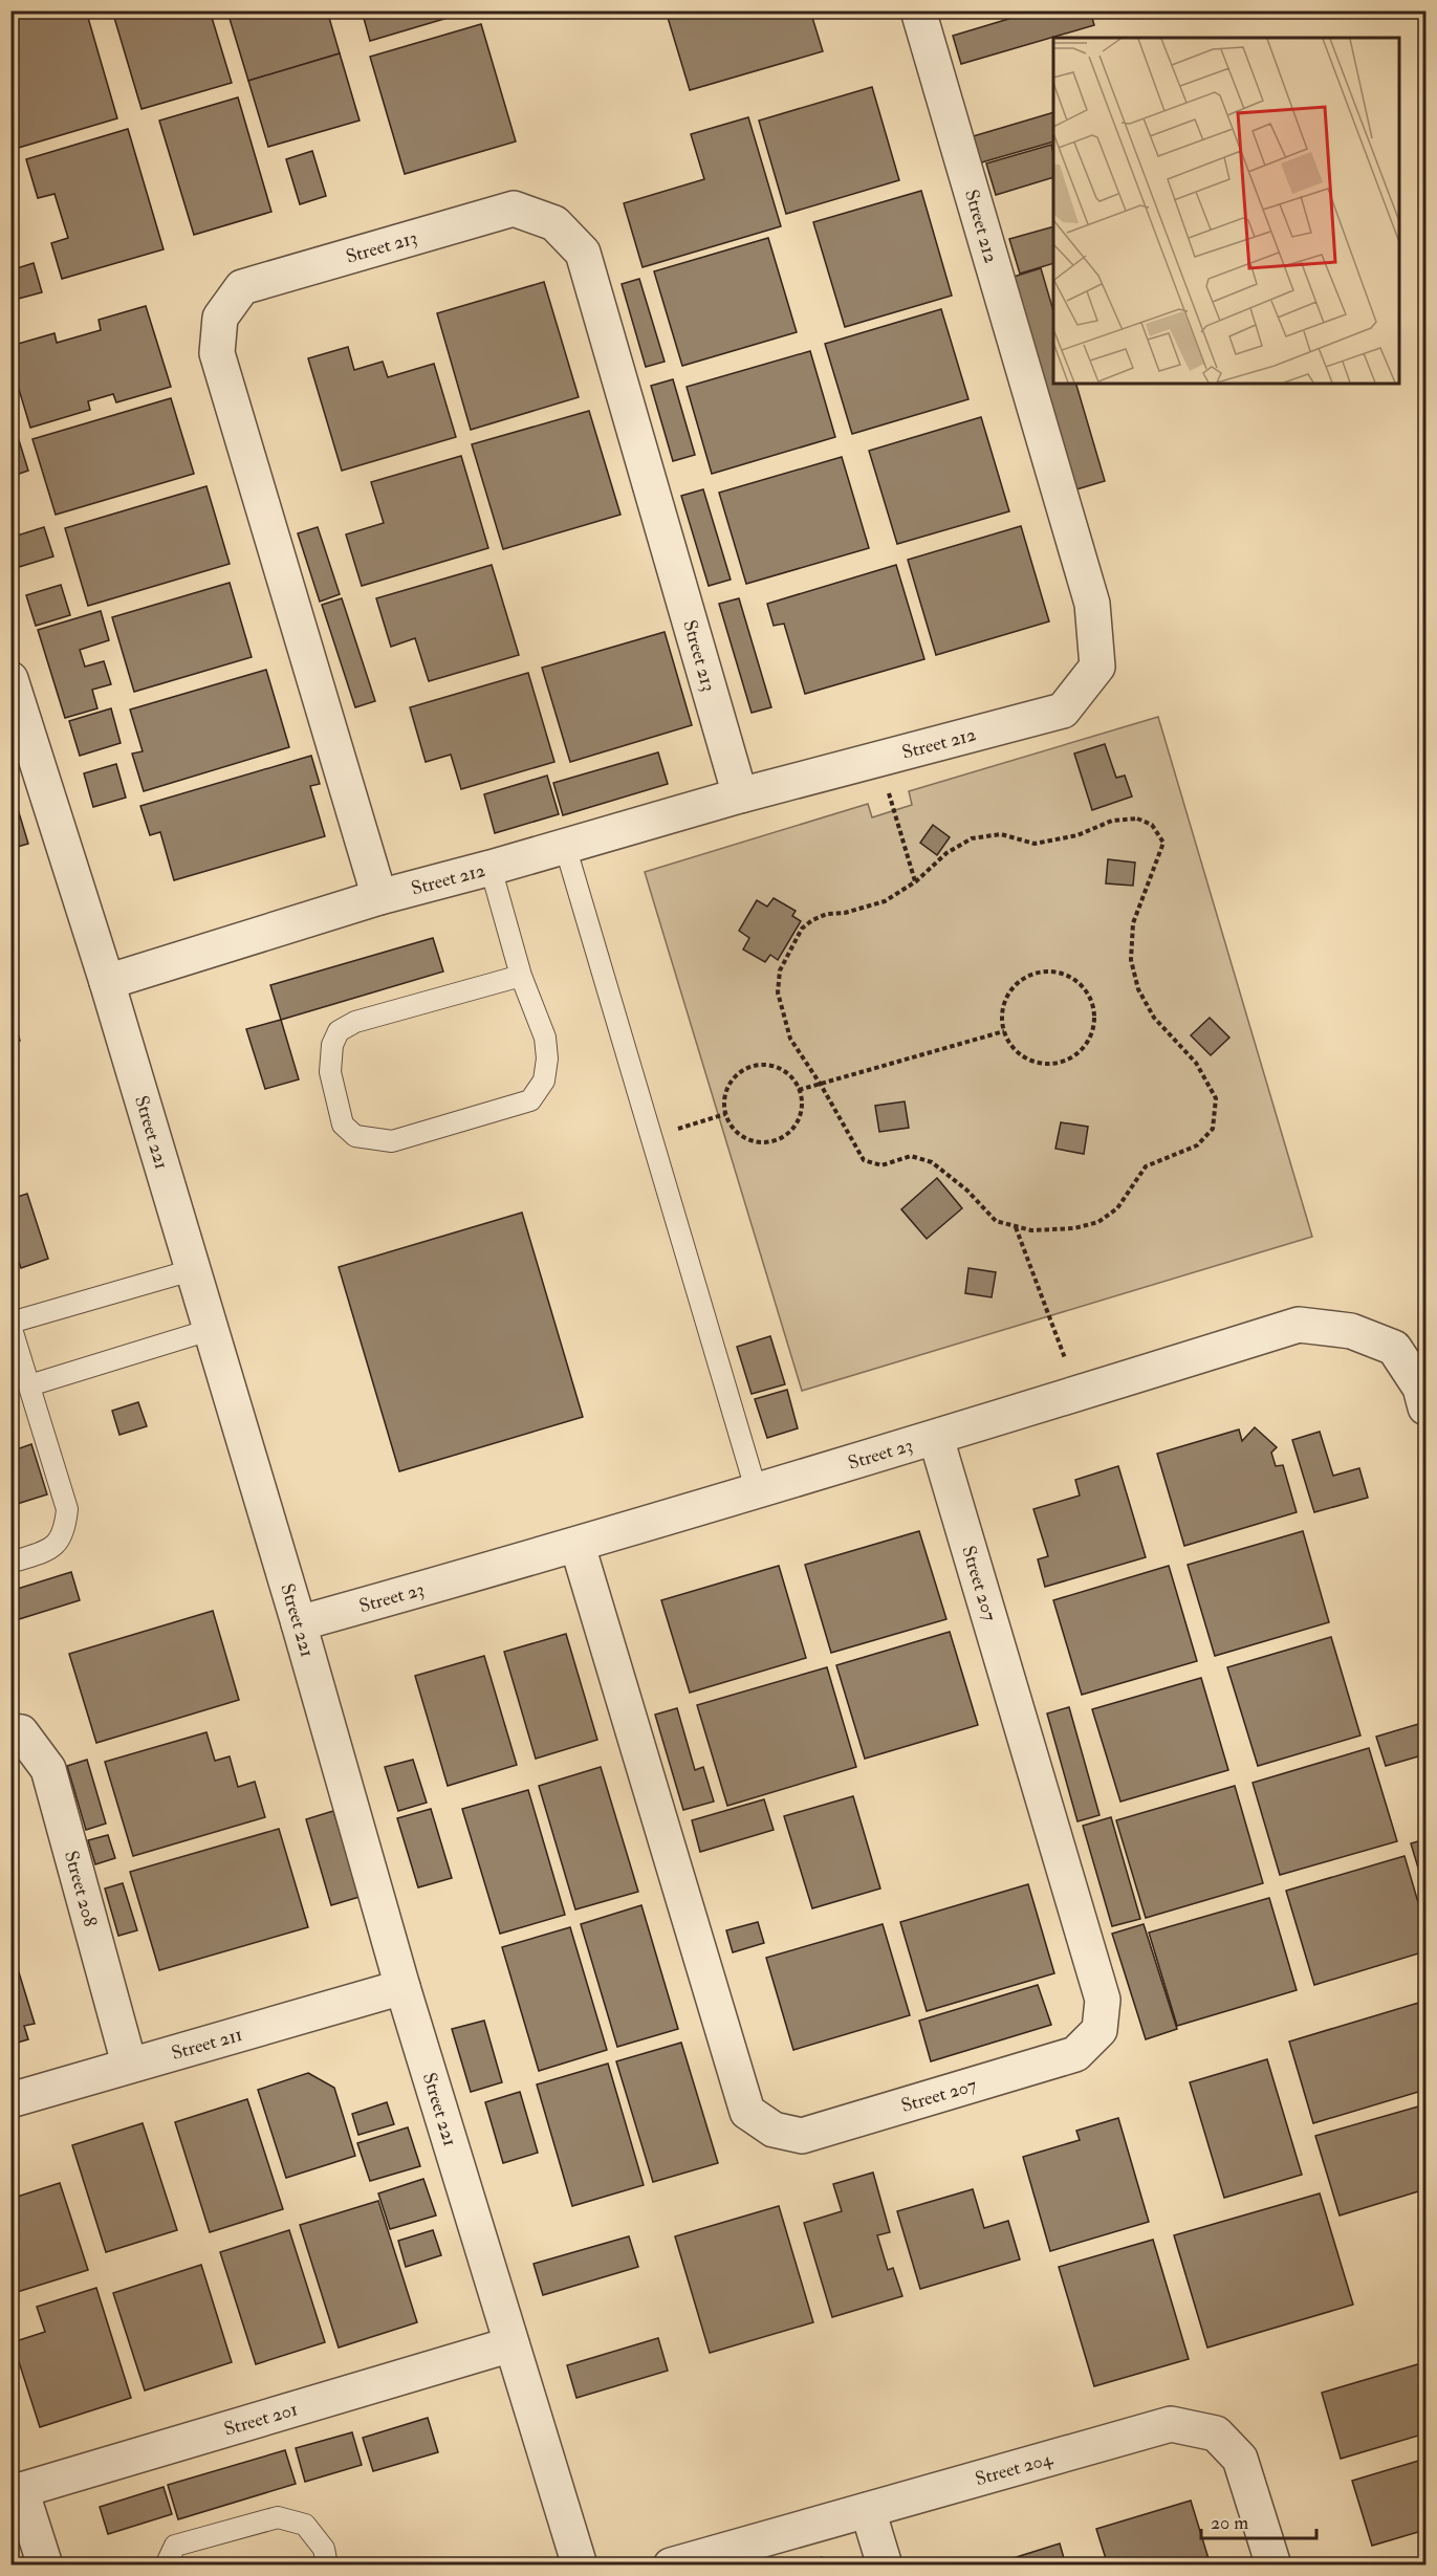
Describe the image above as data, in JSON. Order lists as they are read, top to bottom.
{
  "streets": {
    "street": [
      "Street 212",
      "Street 213",
      "Street 221",
      "Street 23",
      "Street 207",
      "Street 208",
      "Street 211",
      "Street 201",
      "Street 204"
    ]
  },
  "crossings": [
    ["Street 212", "Street 213"],
    ["Street 212", "Street 221"],
    ["Street 221", "Street 23"],
    ["Street 221", "Street 211"],
    ["Street 221", "Street 201"],
    ["Street 23", "Street 207"],
    ["Street 208", "Street 211"]
  ],
  "scale_bar": "20 m"
}
